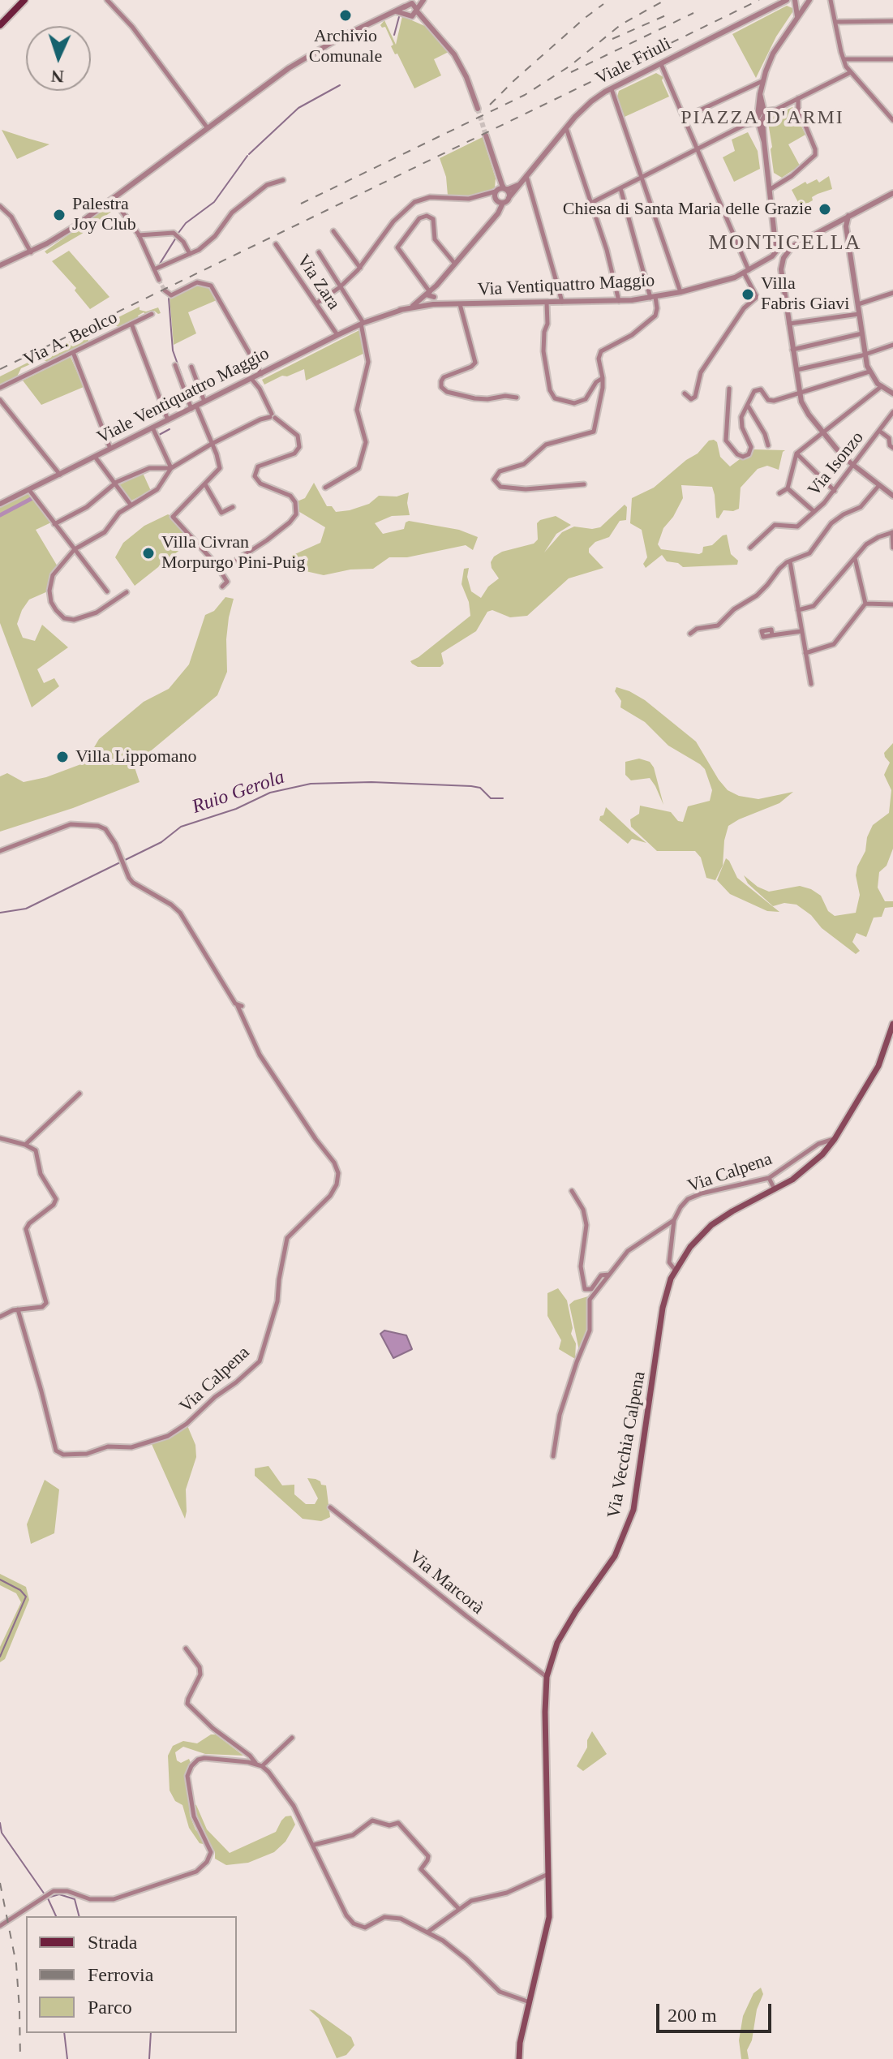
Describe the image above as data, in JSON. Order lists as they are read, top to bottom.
{
  "streets": {
    "main road": ["Via Vecchia Calpena"],
    "street": [
      "Viale Friuli",
      "Via Zara",
      "Via Ventiquattro Maggio",
      "Via A. Beolco",
      "Viale Ventiquattro Maggio",
      "Via Isonzo",
      "Via Calpena",
      "Via Marcorà"
    ]
  },
  "crossings": [
    ["Via Zara", "Viale Ventiquattro Maggio"],
    ["Via Calpena", "Via Vecchia Calpena"],
    ["Via Vecchia Calpena", "Via Marcorà"]
  ],
  "districts": ["PIAZZA D'ARMI", "MONTICELLA"],
  "water": ["Ruio Gerola"],
  "places": [
    "Archivio Comunale",
    "Chiesa di Santa Maria delle Grazie",
    "Palestra Joy Club",
    "Villa Fabris Giavi",
    "Villa Civran Morpurgo Pini-Puig",
    "Villa Lippomano"
  ],
  "legend": ["Strada", "Ferrovia", "Parco"],
  "scale_bar": "200 m",
  "north": "bottom"
}
